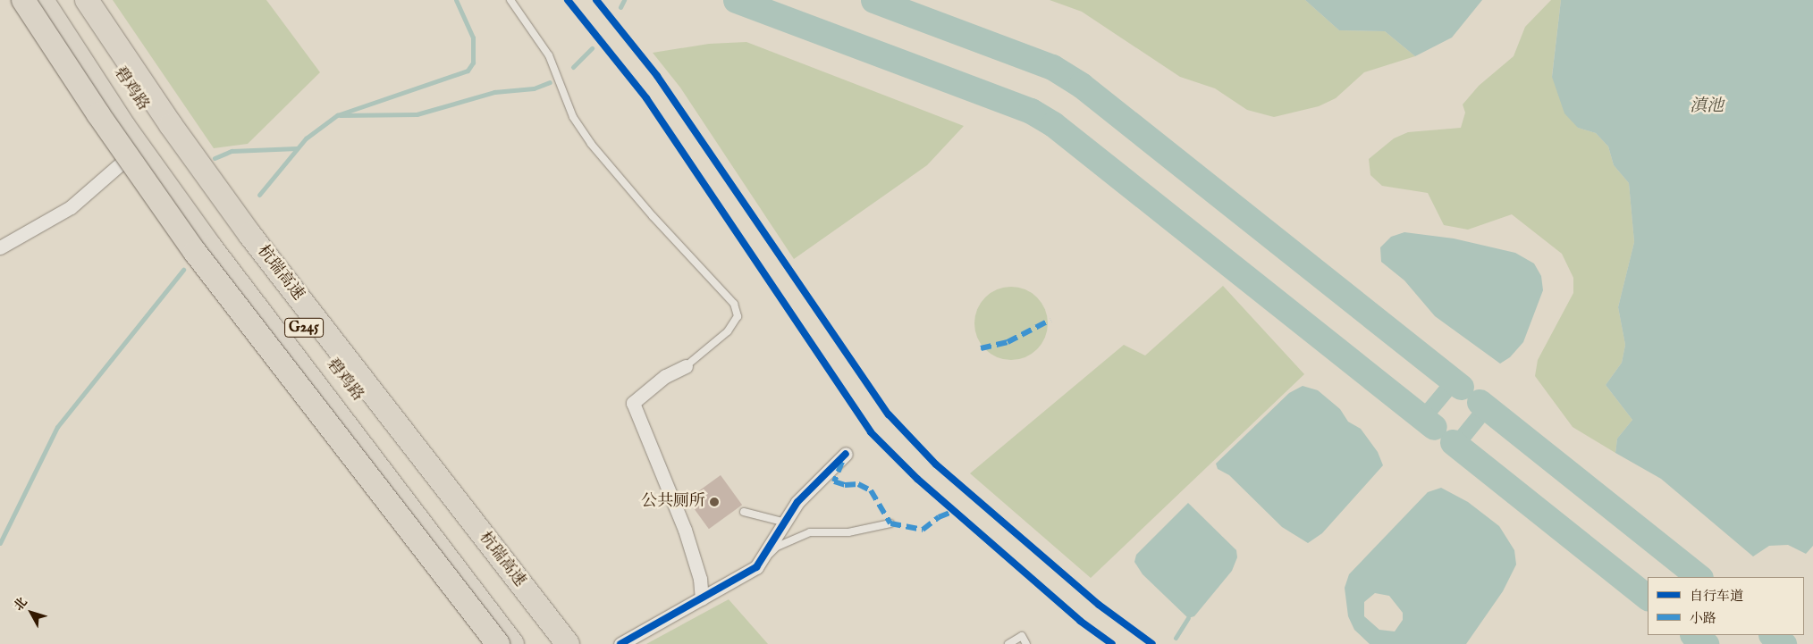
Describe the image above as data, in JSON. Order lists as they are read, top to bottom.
{
  "streets": {
    "highway": ["碧鸡路", "杭瑞高速", "G245"]
  },
  "water": ["滇池"],
  "places": ["公共厕所"],
  "legend": ["自行车道", "小路"],
  "north": "top left"
}
